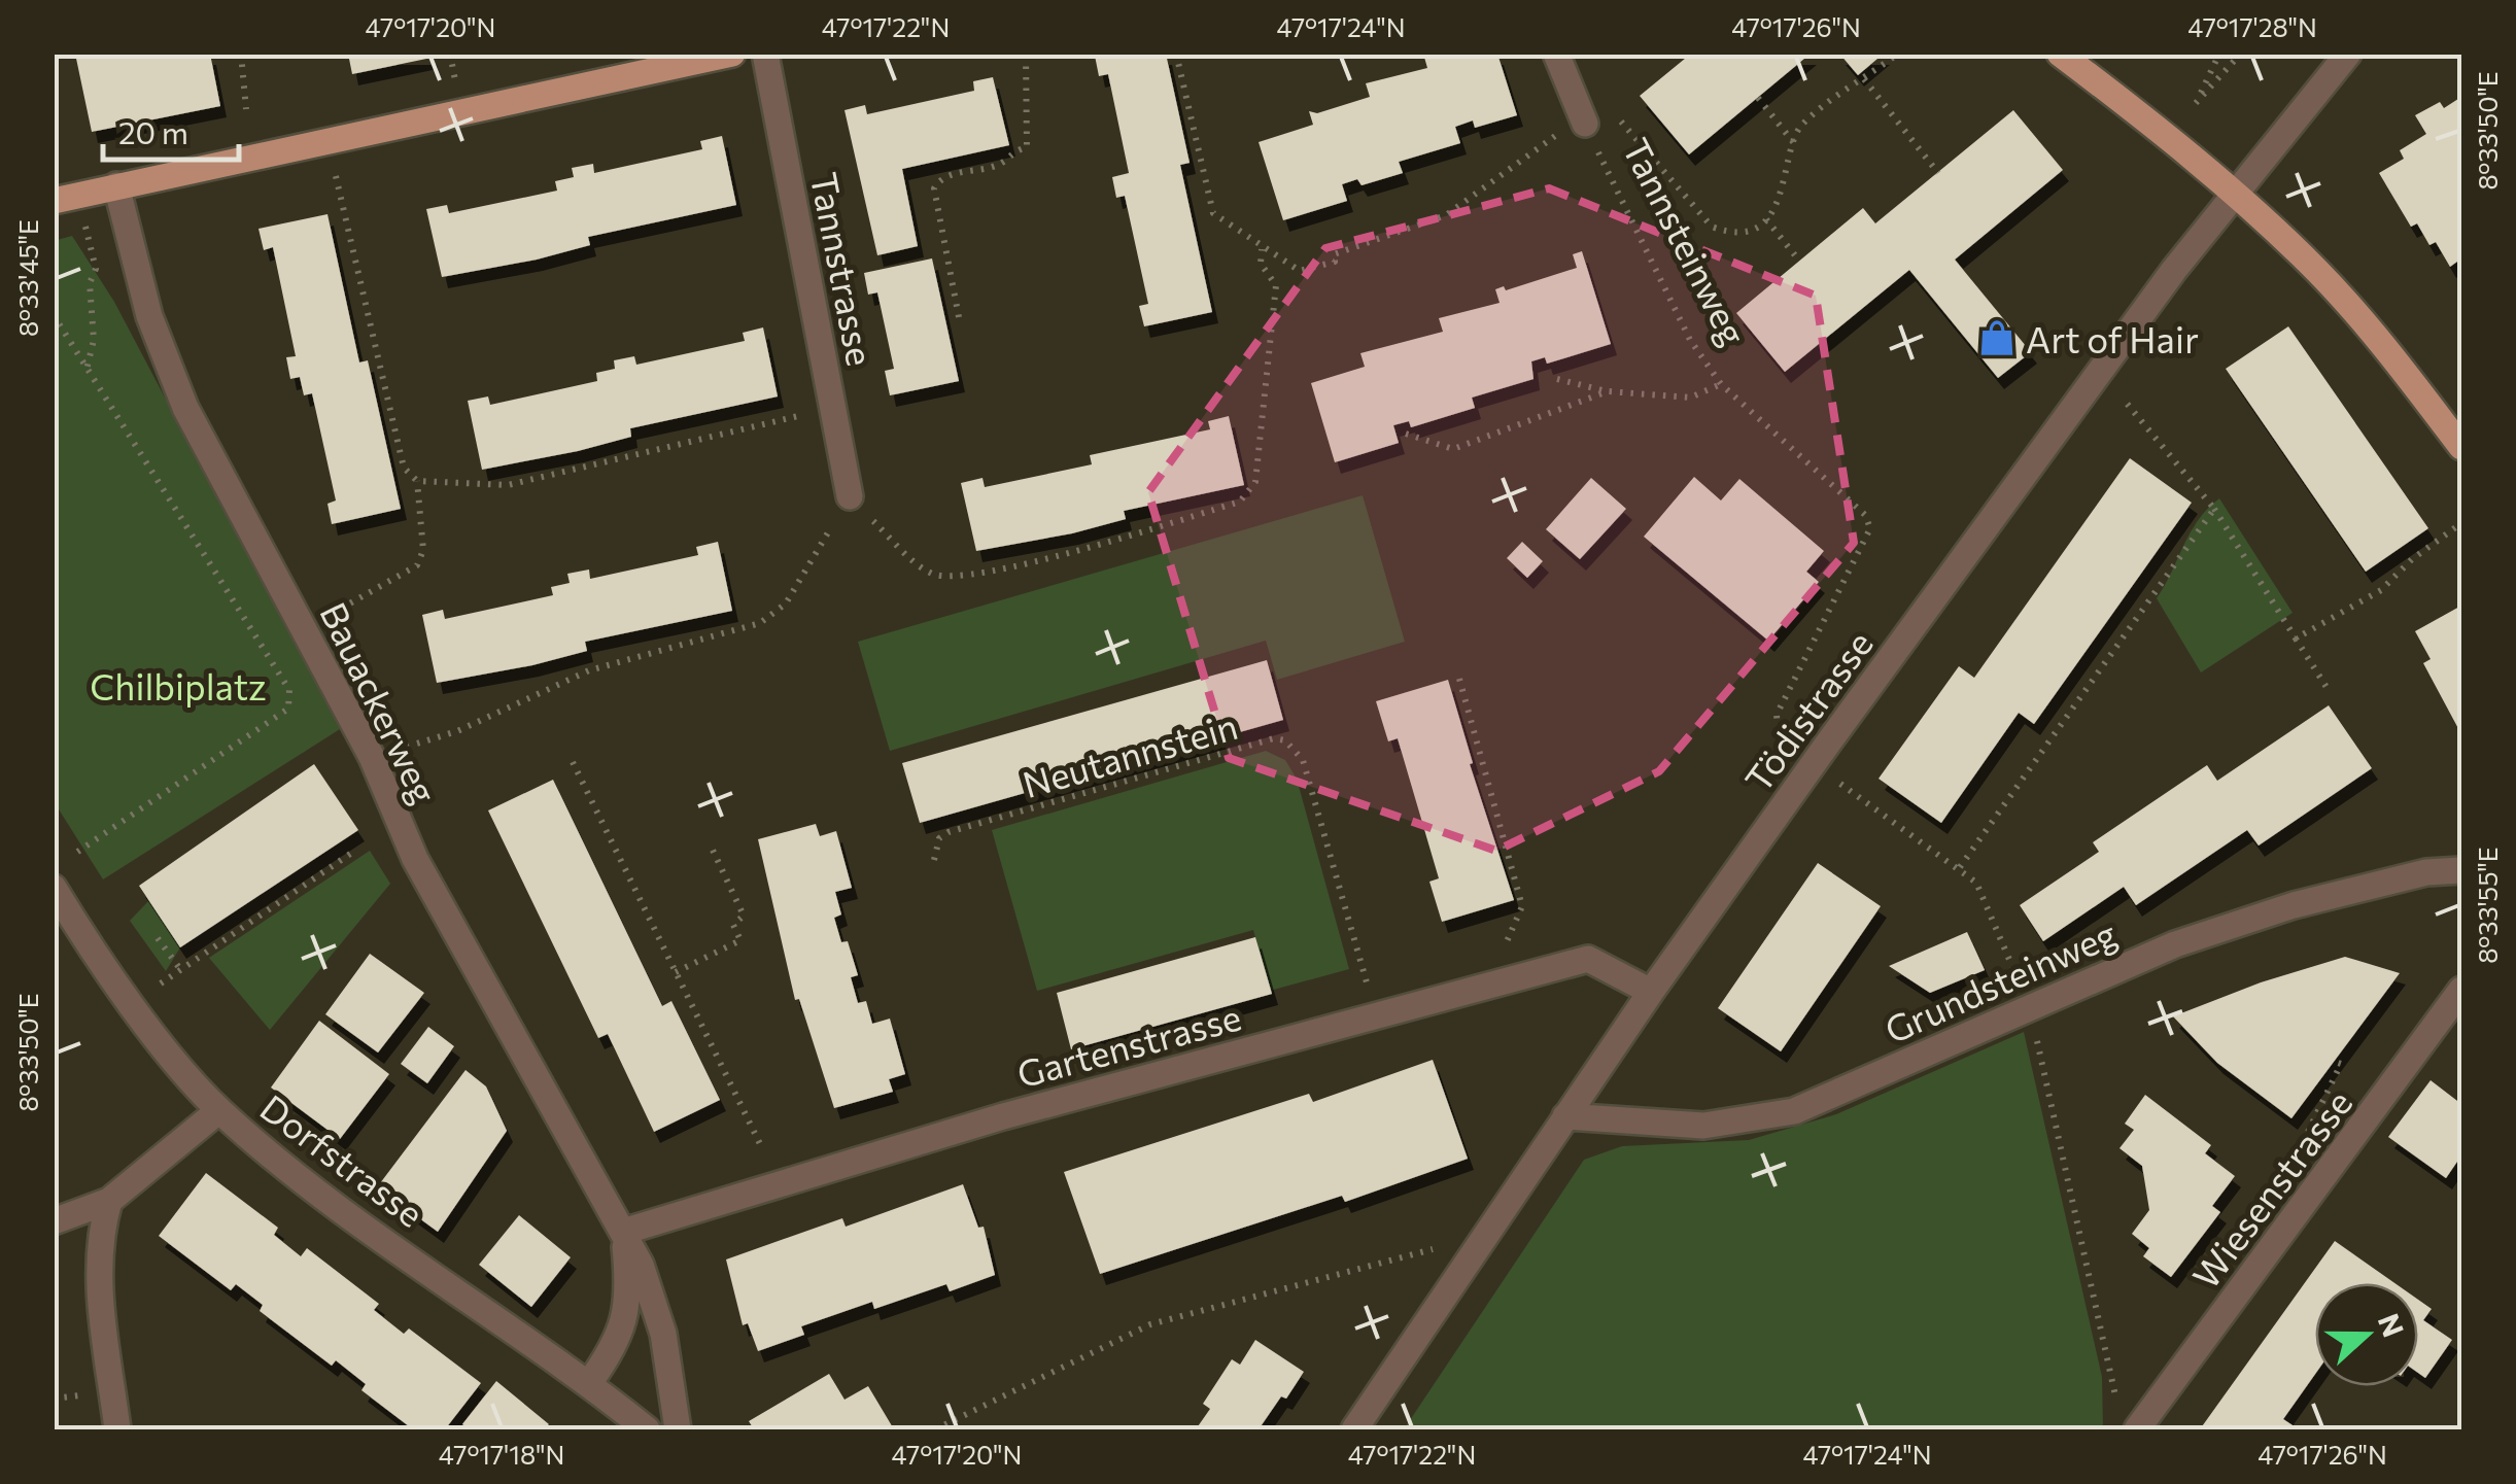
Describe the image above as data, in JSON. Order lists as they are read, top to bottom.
{
  "streets": {
    "street": [
      "Tannsteinweg",
      "Tannstrasse",
      "Bauackerweg",
      "Tödistrasse",
      "Grundsteinweg",
      "Gartenstrasse",
      "Dorfstrasse",
      "Wiesenstrasse"
    ],
    "path": ["Neutannstein"]
  },
  "crossings": [
    ["Bauackerweg", "Gartenstrasse"],
    ["Tödistrasse", "Grundsteinweg"],
    ["Tödistrasse", "Gartenstrasse"]
  ],
  "parks": ["Chilbiplatz"],
  "places": {
    "shop": ["Art of Hair"]
  },
  "scale_bar": "20 m",
  "north": "right",
  "coordinates": [
    "47°17'20\"N",
    "47°17'22\"N",
    "47°17'24\"N",
    "47°17'26\"N",
    "47°17'28\"N",
    "8°33'50\"E",
    "8°33'45\"E",
    "8°33'55\"E",
    "47°17'18\"N"
  ]
}
